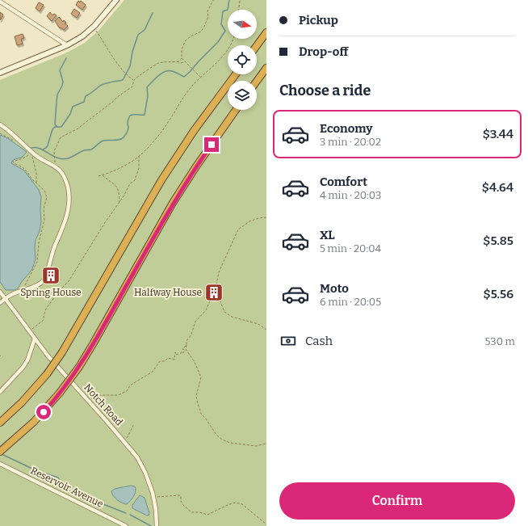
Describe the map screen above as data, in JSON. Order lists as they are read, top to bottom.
{
  "streets": {
    "street": ["Notch Road", "Reservoir Avenue"]
  },
  "places": {
    "building": ["Spring House", "Halfway House"]
  },
  "north": "right",
  "page": {
    "banner": ["Pickup", "Drop-off"],
    "heading": "Choose a ride",
    "list": [
      {
        "name": "Economy",
        "note": "3 min · 20:02",
        "value": "$3.44"
      },
      {
        "name": "Comfort",
        "note": "4 min · 20:03",
        "value": "$4.64"
      },
      {
        "name": "XL",
        "note": "5 min · 20:04",
        "value": "$5.85"
      },
      {
        "name": "Moto",
        "note": "6 min · 20:05",
        "value": "$5.56"
      }
    ],
    "pay": ["Cash", "530 m"],
    "buttons": "Confirm"
  }
}
